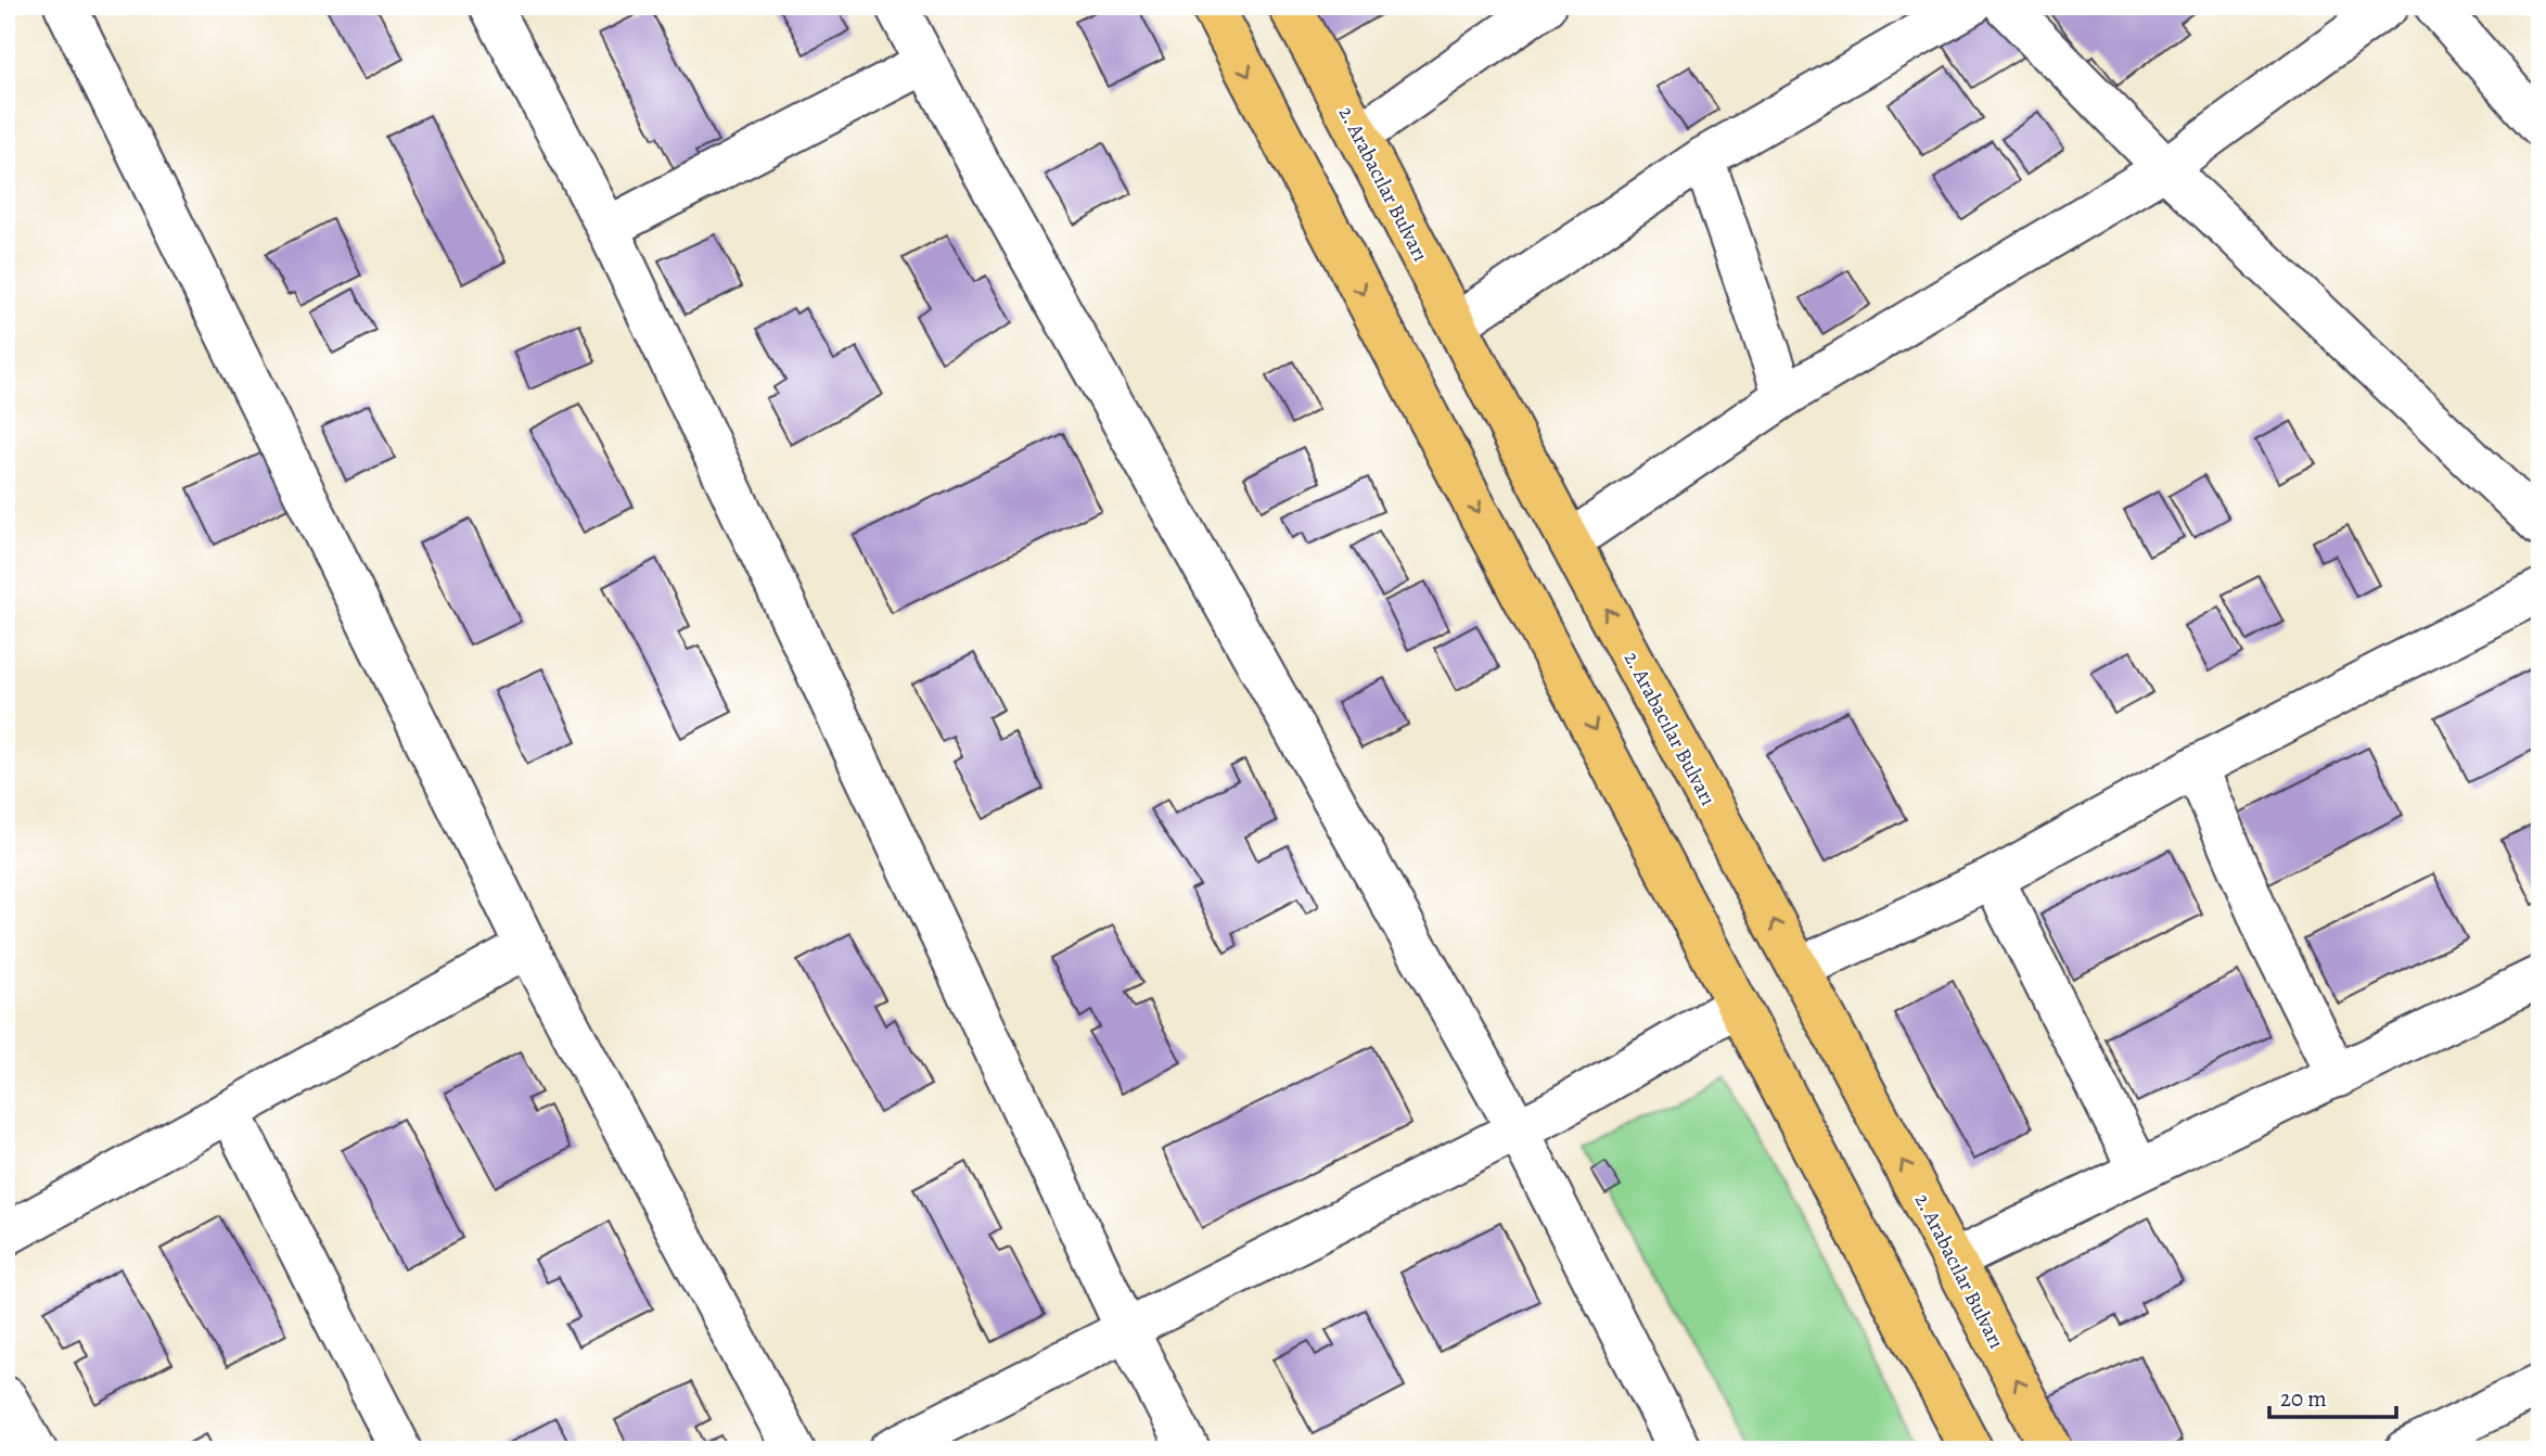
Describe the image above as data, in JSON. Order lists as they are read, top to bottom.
{
  "streets": {
    "main road": ["2. Arabacılar Bulvarı"]
  },
  "scale_bar": "20 m"
}
